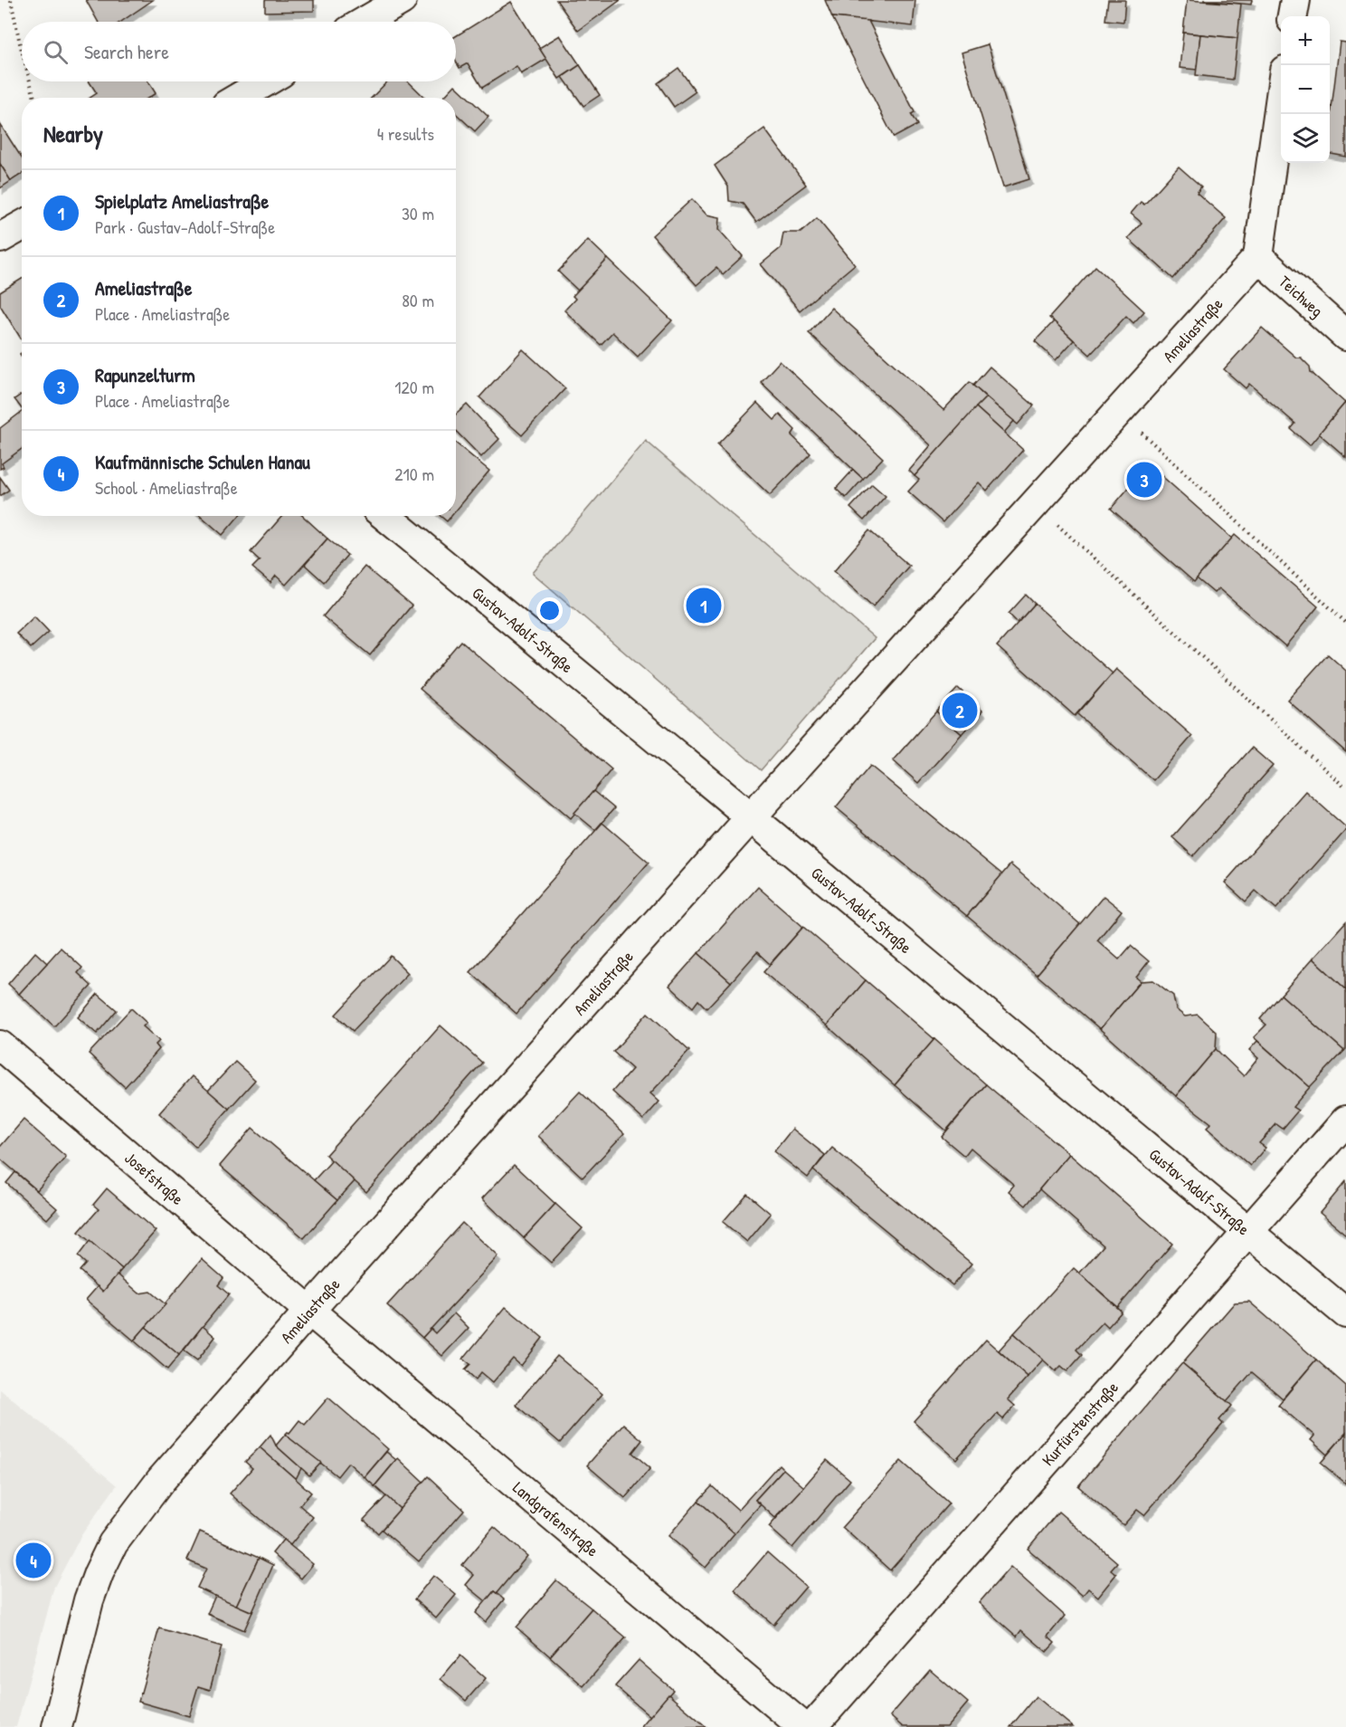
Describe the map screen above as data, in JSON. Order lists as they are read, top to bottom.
{
  "streets": {
    "street": [
      "Teichweg",
      "Ameliastraße",
      "Gustav-Adolf-Straße",
      "Josefstraße",
      "Kurfürstenstraße",
      "Landgrafenstraße"
    ]
  },
  "crossings": [
    ["Teichweg", "Ameliastraße"],
    ["Ameliastraße", "Gustav-Adolf-Straße"],
    ["Ameliastraße", "Josefstraße"],
    ["Ameliastraße", "Landgrafenstraße"],
    ["Gustav-Adolf-Straße", "Kurfürstenstraße"],
    ["Josefstraße", "Landgrafenstraße"]
  ],
  "page": {
    "map_buttons": ["+", "−"],
    "search": "Search here",
    "heading": ["Nearby", "4 results"],
    "list": [
      {
        "mark": "1",
        "name": "Spielplatz Ameliastraße",
        "note": "Park · Gustav-Adolf-Straße",
        "value": "30 m"
      },
      {
        "mark": "2",
        "name": "Ameliastraße",
        "note": "Place · Ameliastraße",
        "value": "80 m"
      },
      {
        "mark": "3",
        "name": "Rapunzelturm",
        "note": "Place · Ameliastraße",
        "value": "120 m"
      },
      {
        "mark": "4",
        "name": "Kaufmännische Schulen Hanau",
        "note": "School · Ameliastraße",
        "value": "210 m"
      }
    ],
    "pins": [
      "3",
      "1",
      "2",
      "4"
    ]
  }
}
